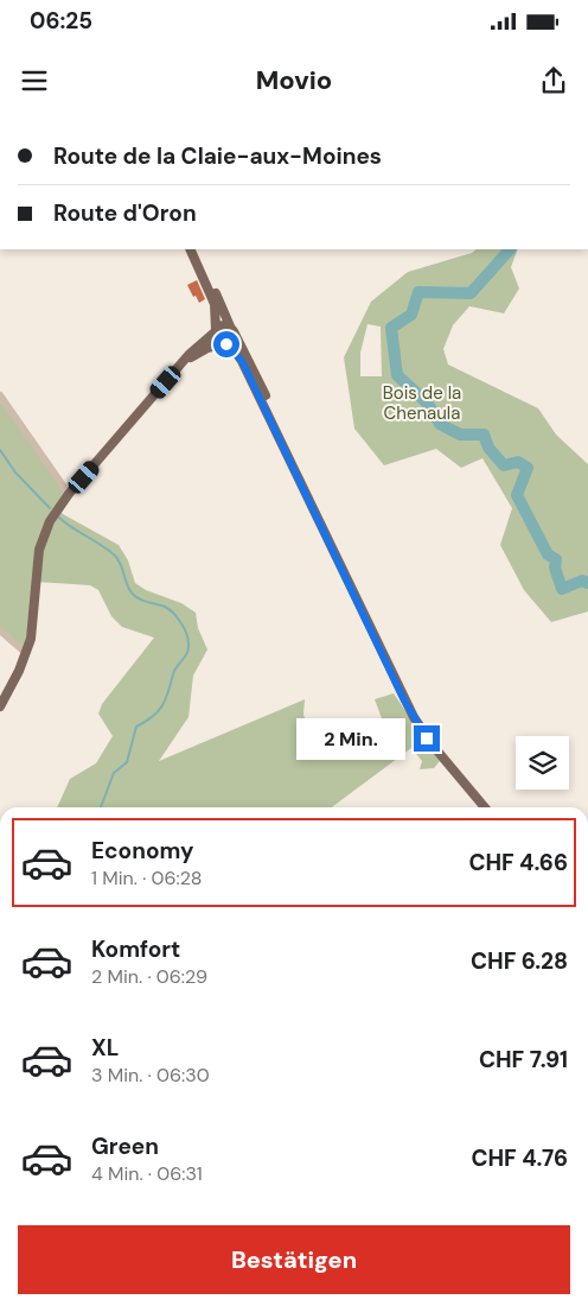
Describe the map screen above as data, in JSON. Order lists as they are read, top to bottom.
{
  "parks": ["Bois de la Chenaula"],
  "page": {
    "status": "06:25",
    "header": "Movio",
    "banner": ["Route de la Claie-aux-Moines", "Route d'Oron"],
    "bubble": "2 Min.",
    "list": [
      {
        "name": "Economy",
        "note": "1 Min. · 06:28",
        "value": "CHF 4.66"
      },
      {
        "name": "Komfort",
        "note": "2 Min. · 06:29",
        "value": "CHF 6.28"
      },
      {
        "name": "XL",
        "note": "3 Min. · 06:30",
        "value": "CHF 7.91"
      },
      {
        "name": "Green",
        "note": "4 Min. · 06:31",
        "value": "CHF 4.76"
      }
    ],
    "buttons": "Bestätigen"
  }
}
